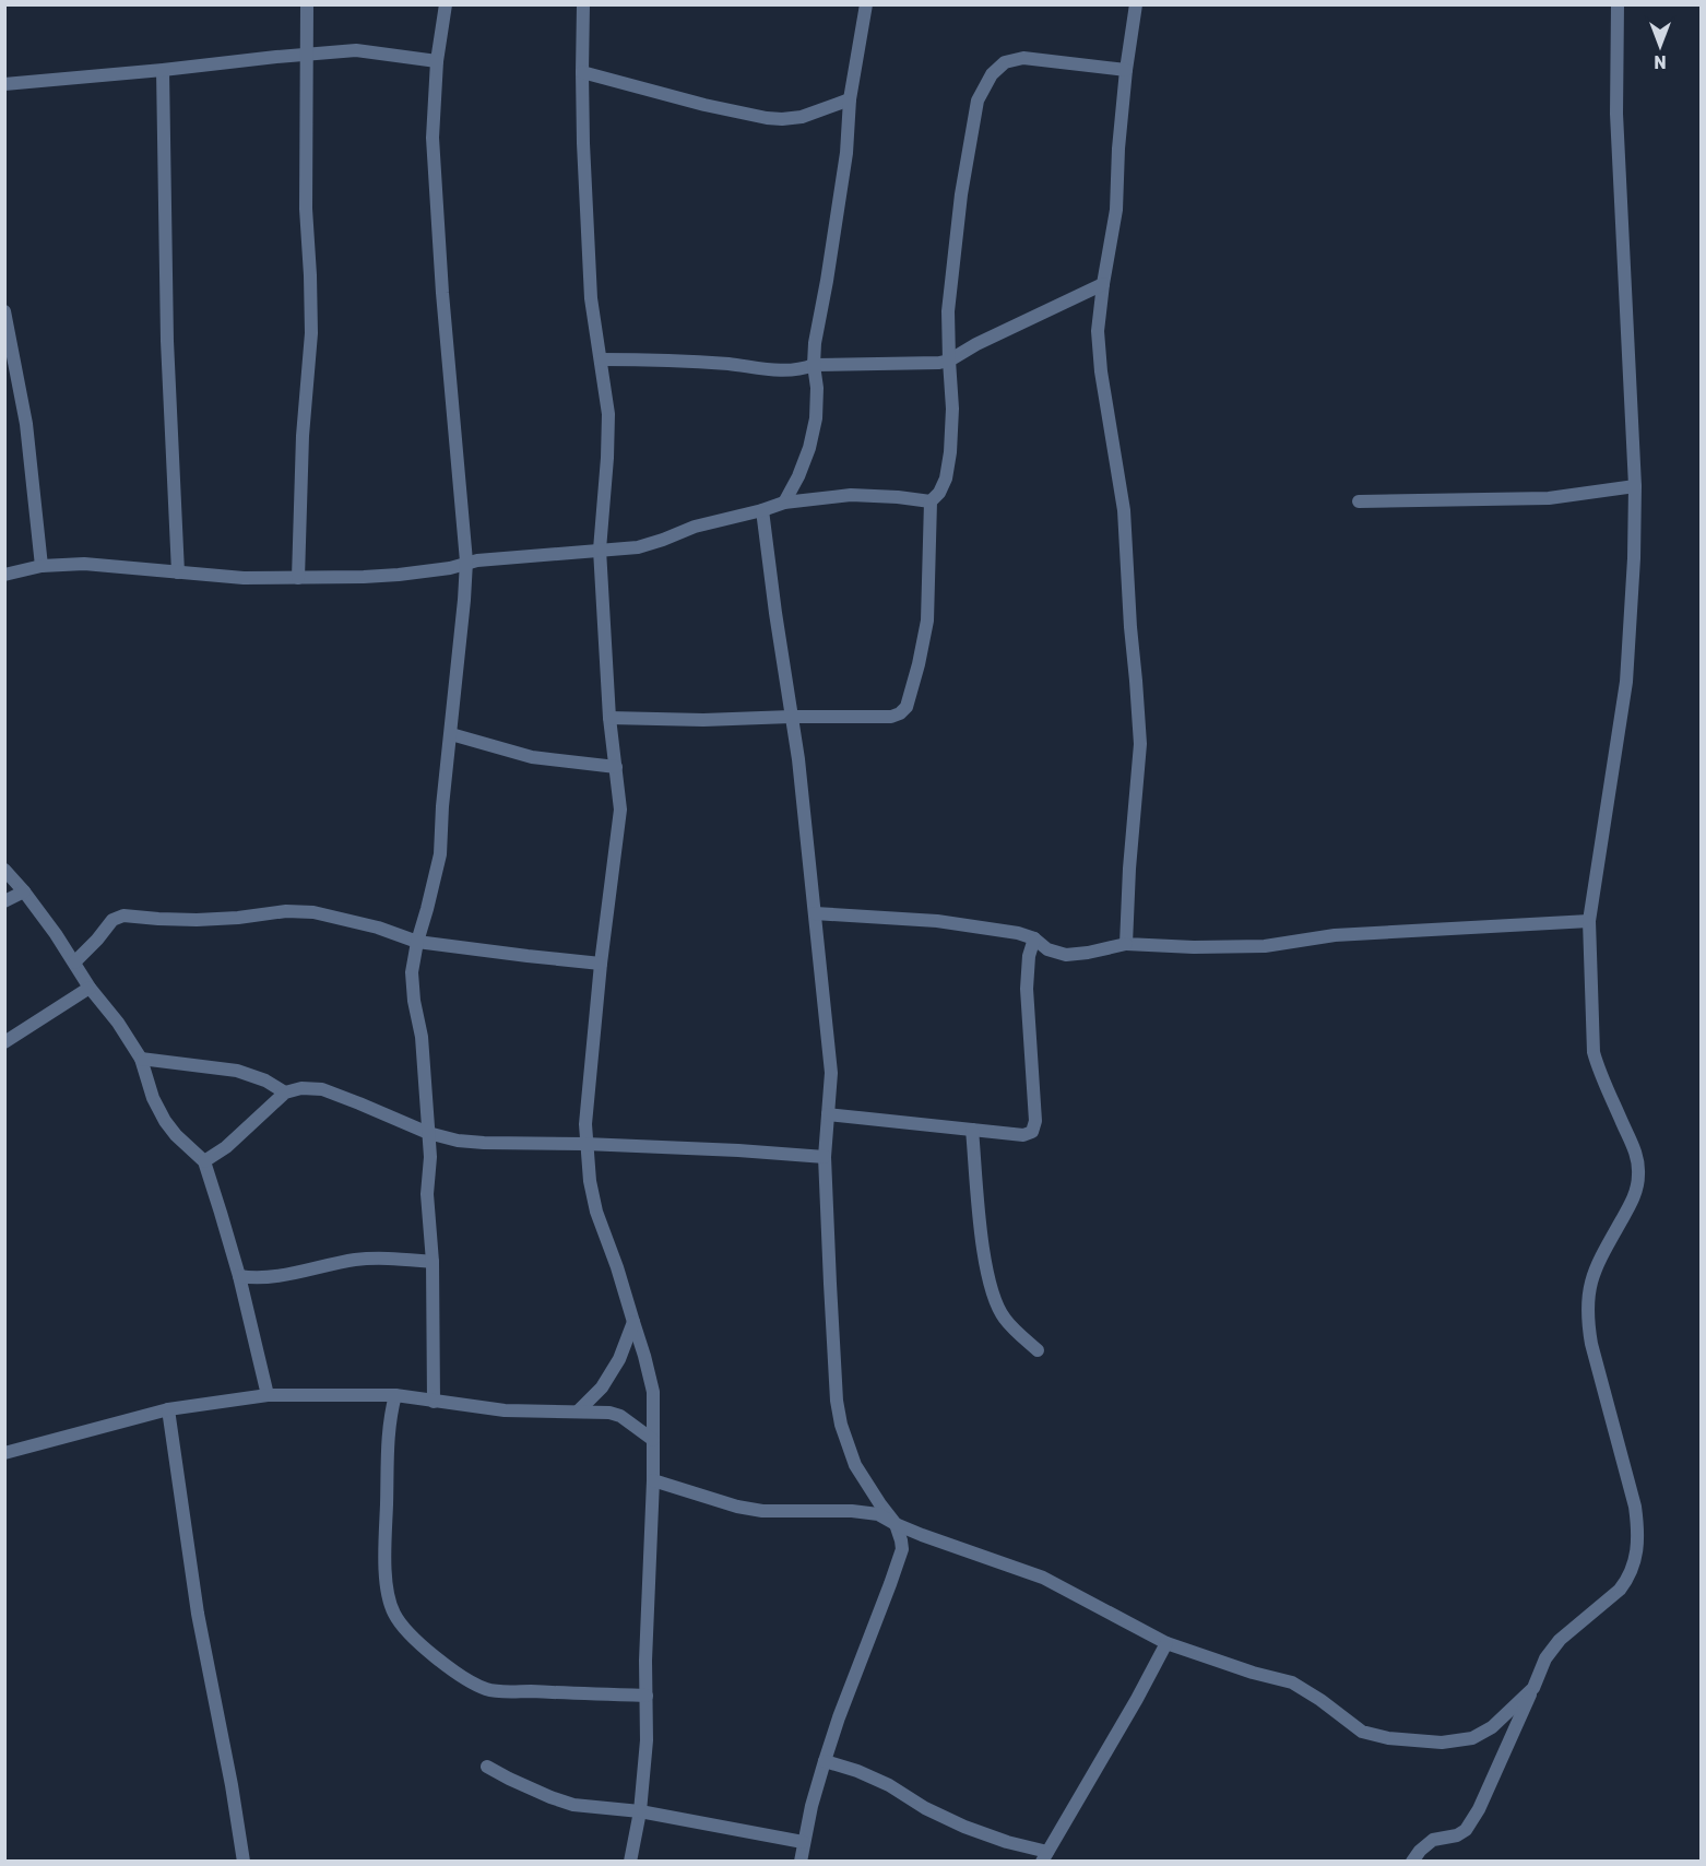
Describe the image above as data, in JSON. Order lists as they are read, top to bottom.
{
  "north": "bottom"
}
